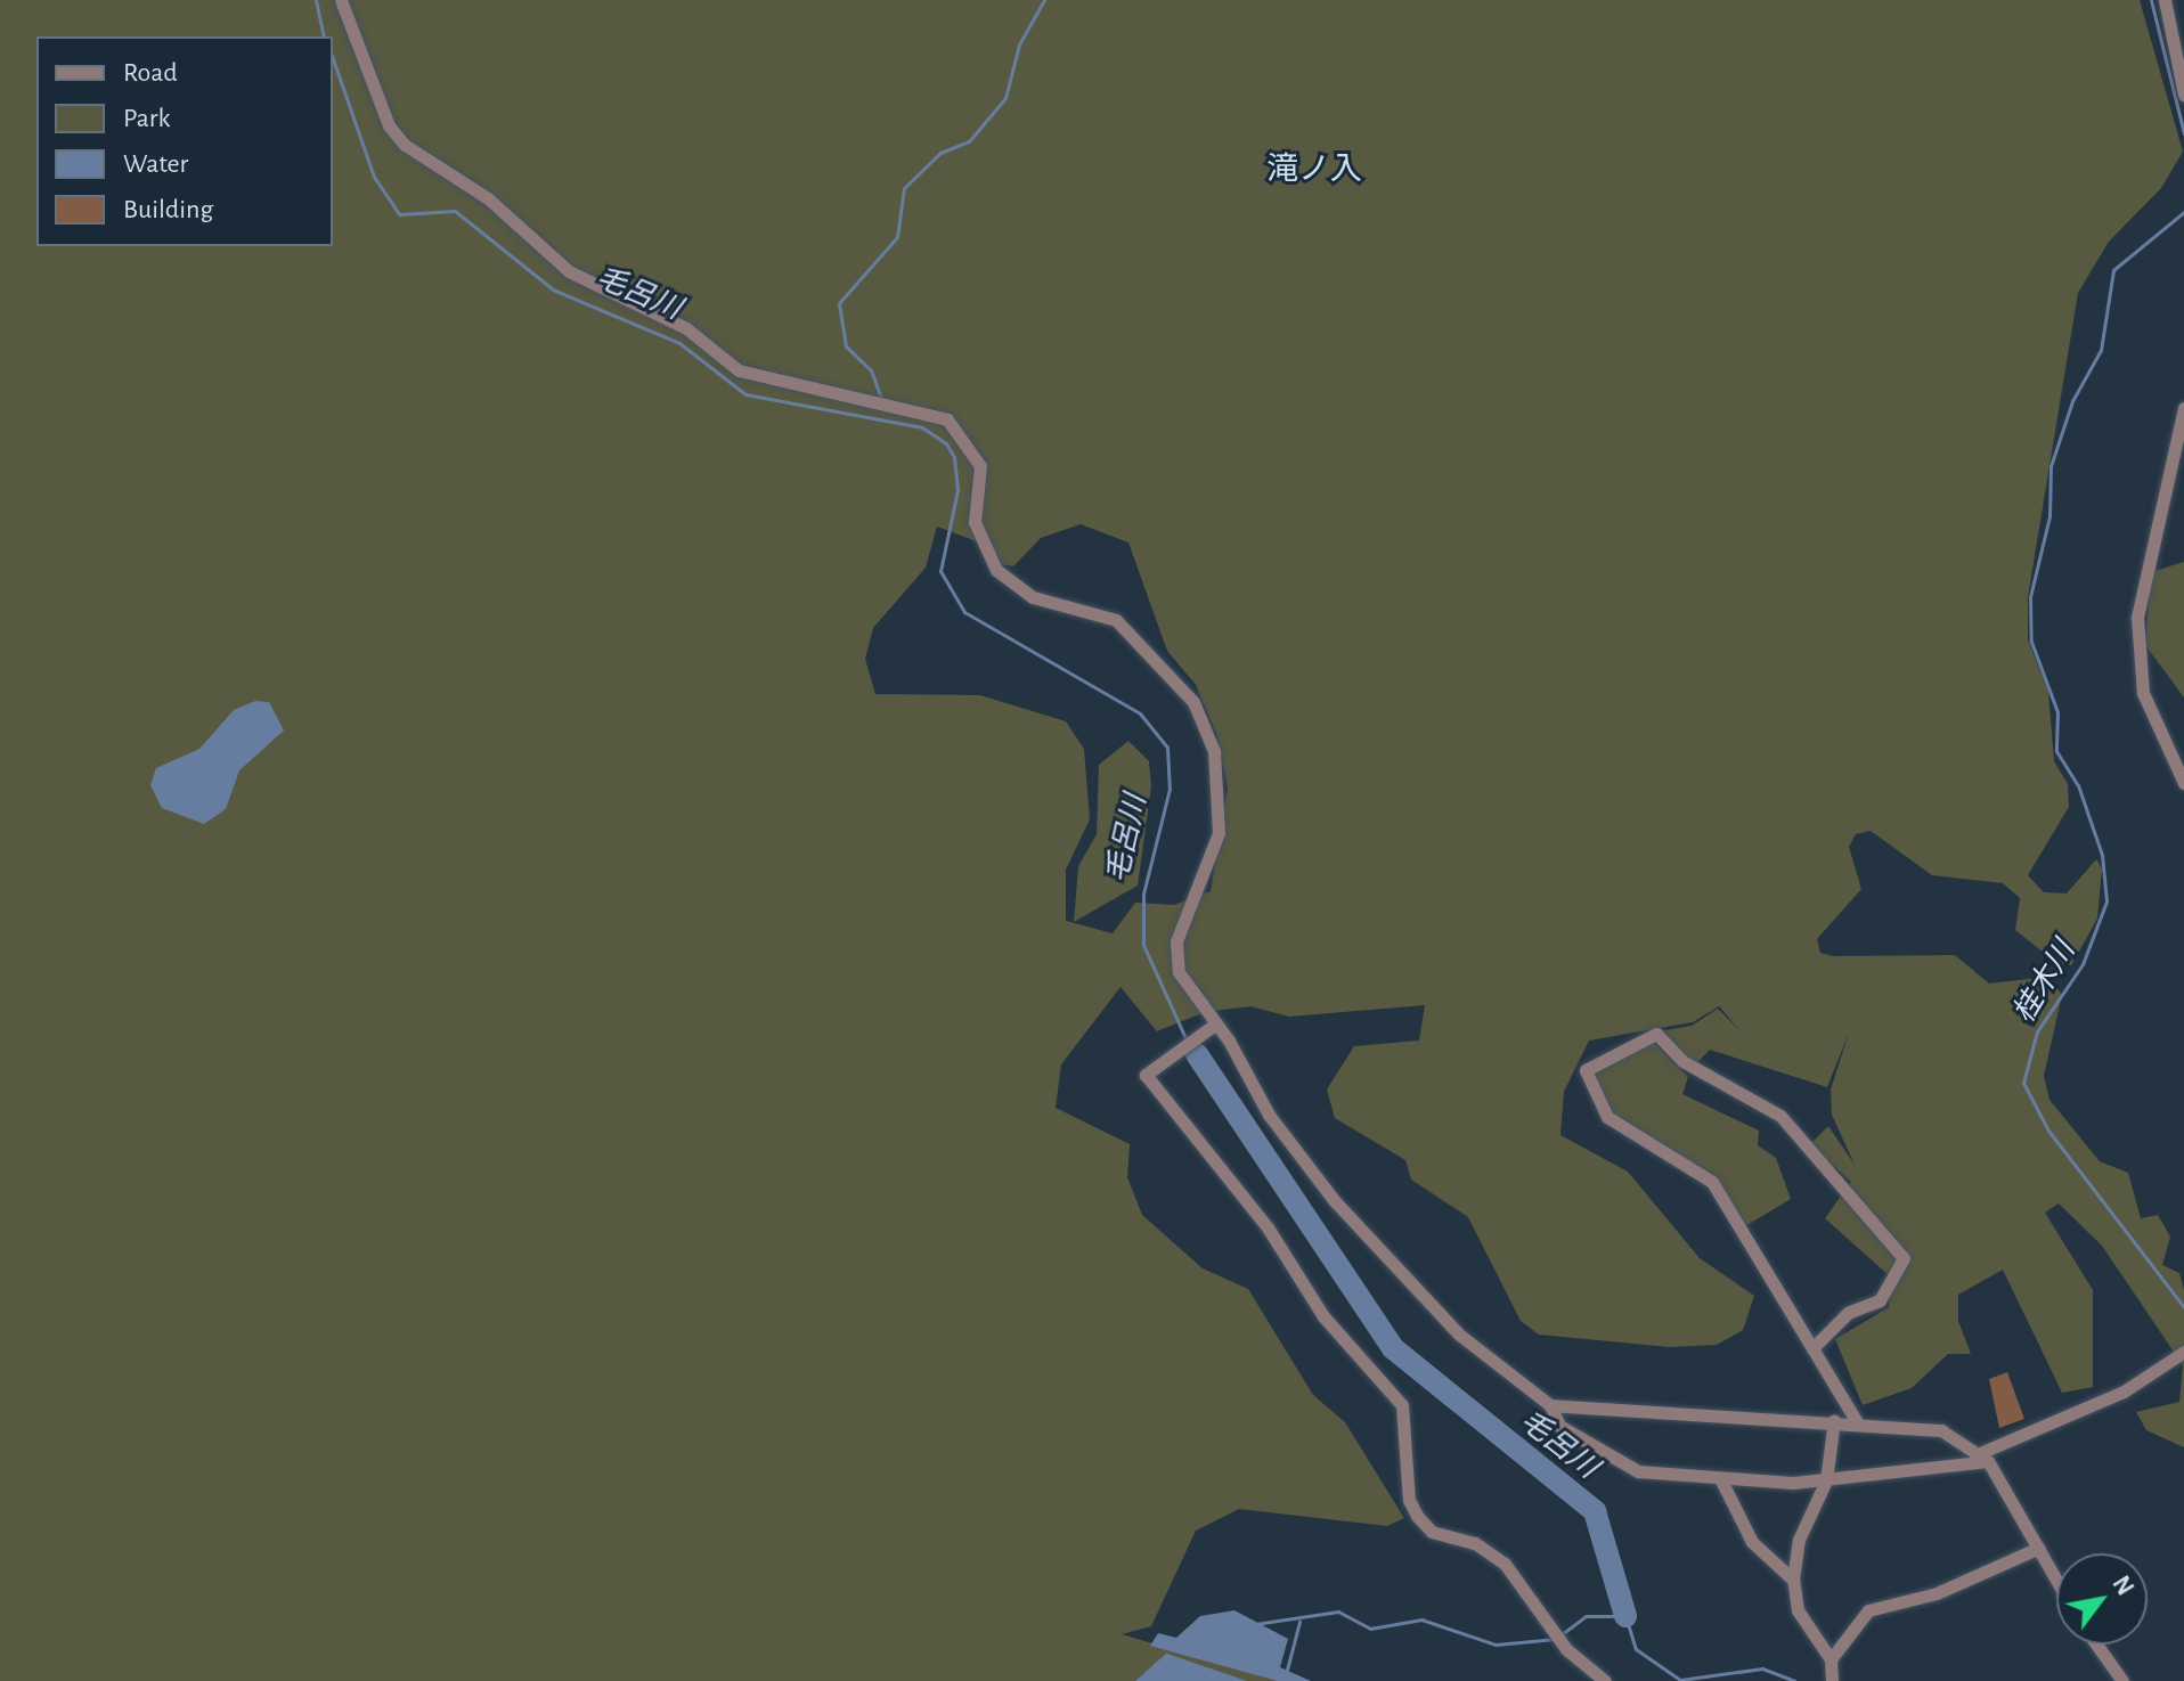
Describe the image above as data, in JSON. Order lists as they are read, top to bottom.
{
  "districts": ["滝ノ入"],
  "water": ["毛呂川", "桂木川"],
  "legend": [
    "Road",
    "Park",
    "Water",
    "Building"
  ],
  "north": "top right"
}
